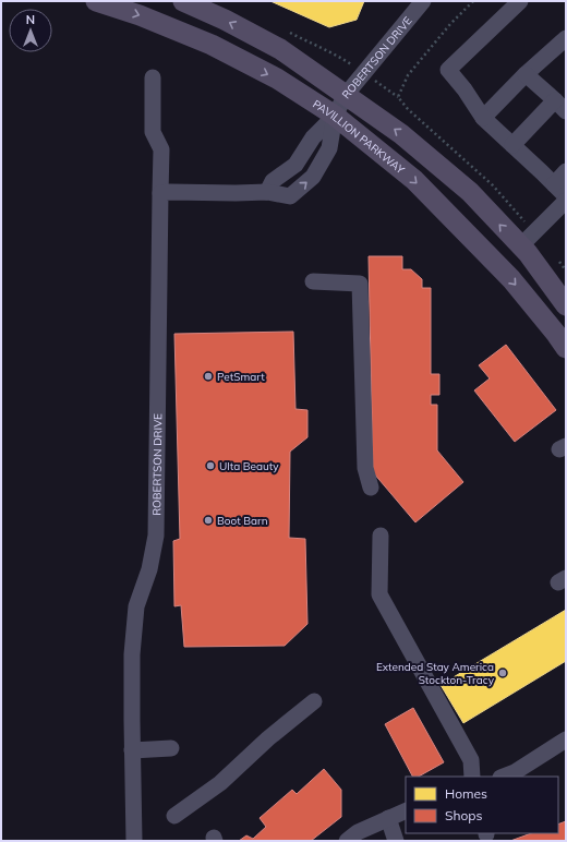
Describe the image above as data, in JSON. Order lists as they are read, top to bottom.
{
  "streets": {
    "main road": ["PAVILLION PARKWAY"],
    "street": ["ROBERTSON DRIVE"]
  },
  "crossings": [
    ["ROBERTSON DRIVE", "PAVILLION PARKWAY"]
  ],
  "places": [
    "PetSmart",
    "Ulta Beauty",
    "Boot Barn",
    "Extended Stay America Stockton-Tracy"
  ],
  "legend": ["Homes", "Shops"],
  "north": "top"
}
